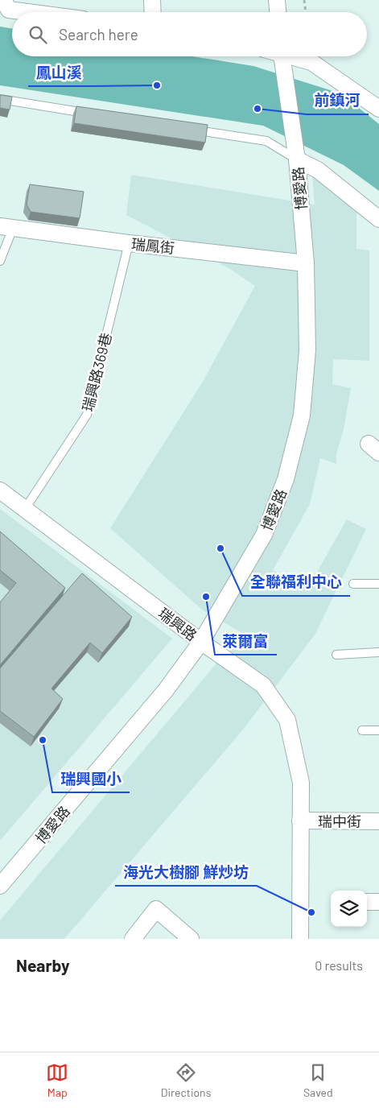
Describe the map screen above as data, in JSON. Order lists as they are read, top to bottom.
{
  "streets": {
    "street": [
      "博愛路",
      "瑞鳳街",
      "瑞興路",
      "瑞中街"
    ],
    "lane": ["瑞興路369巷"]
  },
  "crossings": [
    ["博愛路", "瑞鳳街"],
    ["博愛路", "瑞興路"],
    ["瑞鳳街", "瑞興路369巷"],
    ["瑞興路369巷", "瑞興路"],
    ["瑞興路", "瑞中街"]
  ],
  "places": [
    "鳳山溪",
    "前鎮河",
    "全聯福利中心",
    "萊爾富",
    "瑞興國小",
    "海光大樹腳 鮮炒坊"
  ],
  "page": {
    "search": "Search here",
    "heading": ["Nearby", "0 results"],
    "nav": ["Map", "Directions", "Saved"]
  }
}
